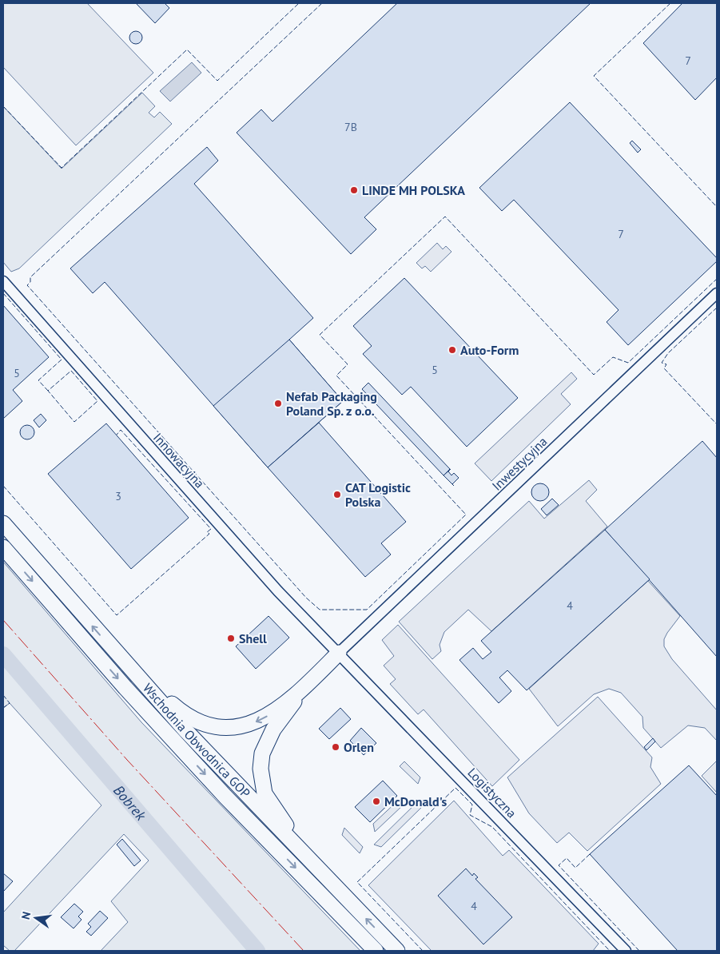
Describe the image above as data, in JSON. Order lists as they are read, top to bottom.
{
  "streets": {
    "highway": ["Wschodnia Obwodnica GOP"],
    "street": ["Innowacyjna", "Inwestycyjna", "Logistyczna"]
  },
  "crossings": [
    ["Innowacyjna", "Inwestycyjna"],
    ["Innowacyjna", "Logistyczna"],
    ["Inwestycyjna", "Logistyczna"]
  ],
  "water": ["Bobrek"],
  "places": [
    "LINDE MH POLSKA",
    "Auto-Form",
    "Nefab Packaging Poland Sp. z o.o.",
    "CAT Logistic Polska",
    "Shell",
    "Orlen",
    "McDonald's"
  ],
  "house_numbers": [
    "7",
    "7B",
    "7",
    "5",
    "5",
    "3",
    "4",
    "4"
  ],
  "north": "left"
}
